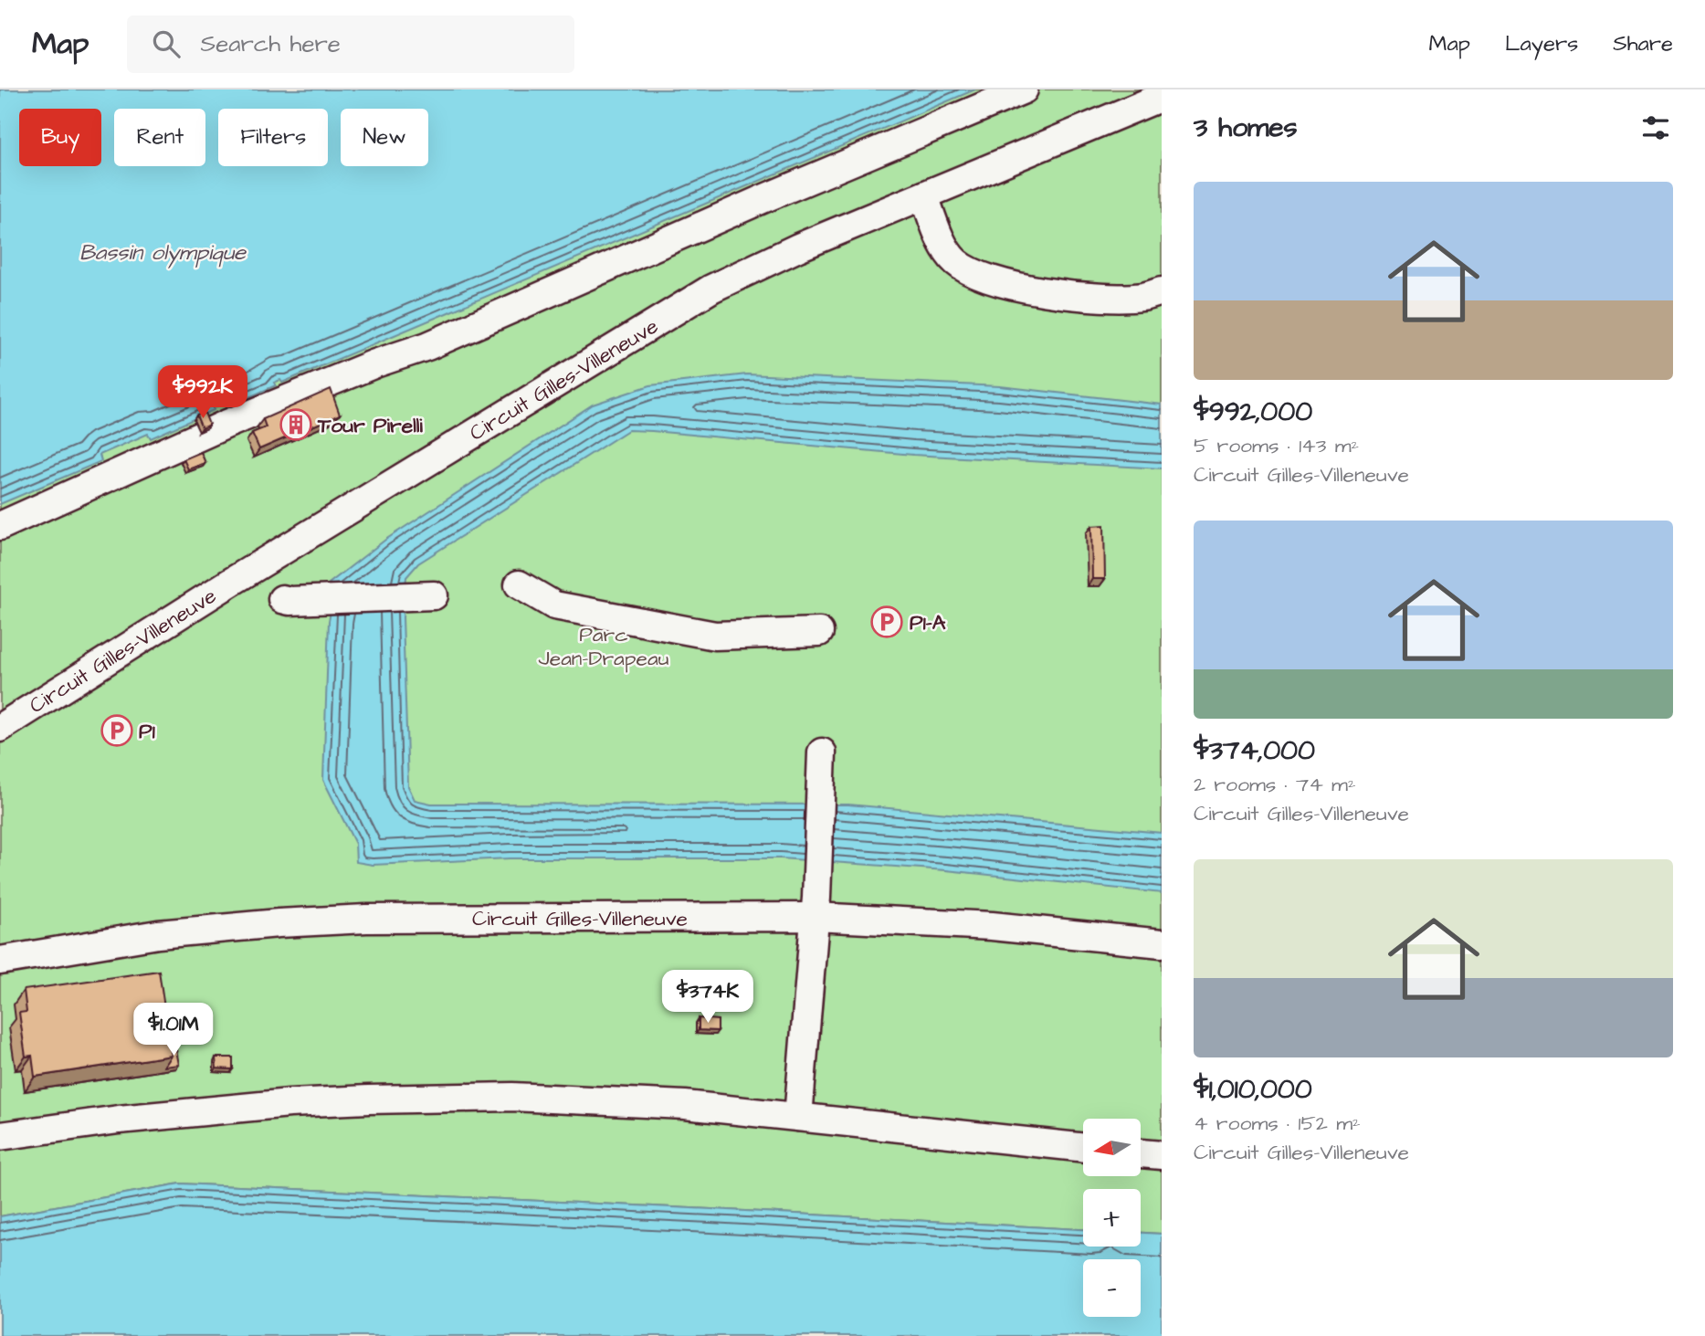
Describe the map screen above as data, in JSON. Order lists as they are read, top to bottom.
{
  "streets": {
    "street": ["Circuit Gilles-Villeneuve"]
  },
  "water": ["Bassin olympique"],
  "parks": ["Parc Jean-Drapeau"],
  "places": {
    "building": ["Tour Pirelli"],
    "parking": ["P1-A", "P1"]
  },
  "north": "left",
  "page": {
    "header": "Map",
    "search": "Search here",
    "nav": ["Map", "Layers", "Share"],
    "heading": "3 homes",
    "chip": [
      "Buy",
      "Rent",
      "Filters",
      "New"
    ],
    "list": [
      {
        "name": "$992,000",
        "note": "5 rooms · 143 m² · Circuit Gilles-Villeneuve"
      },
      {
        "name": "$374,000",
        "note": "2 rooms · 74 m² · Circuit Gilles-Villeneuve"
      },
      {
        "name": "$1,010,000",
        "note": "4 rooms · 152 m² · Circuit Gilles-Villeneuve"
      }
    ],
    "price": ["$992K", "$374K", "$1.01M"],
    "map_buttons": ["+", "−"]
  }
}
